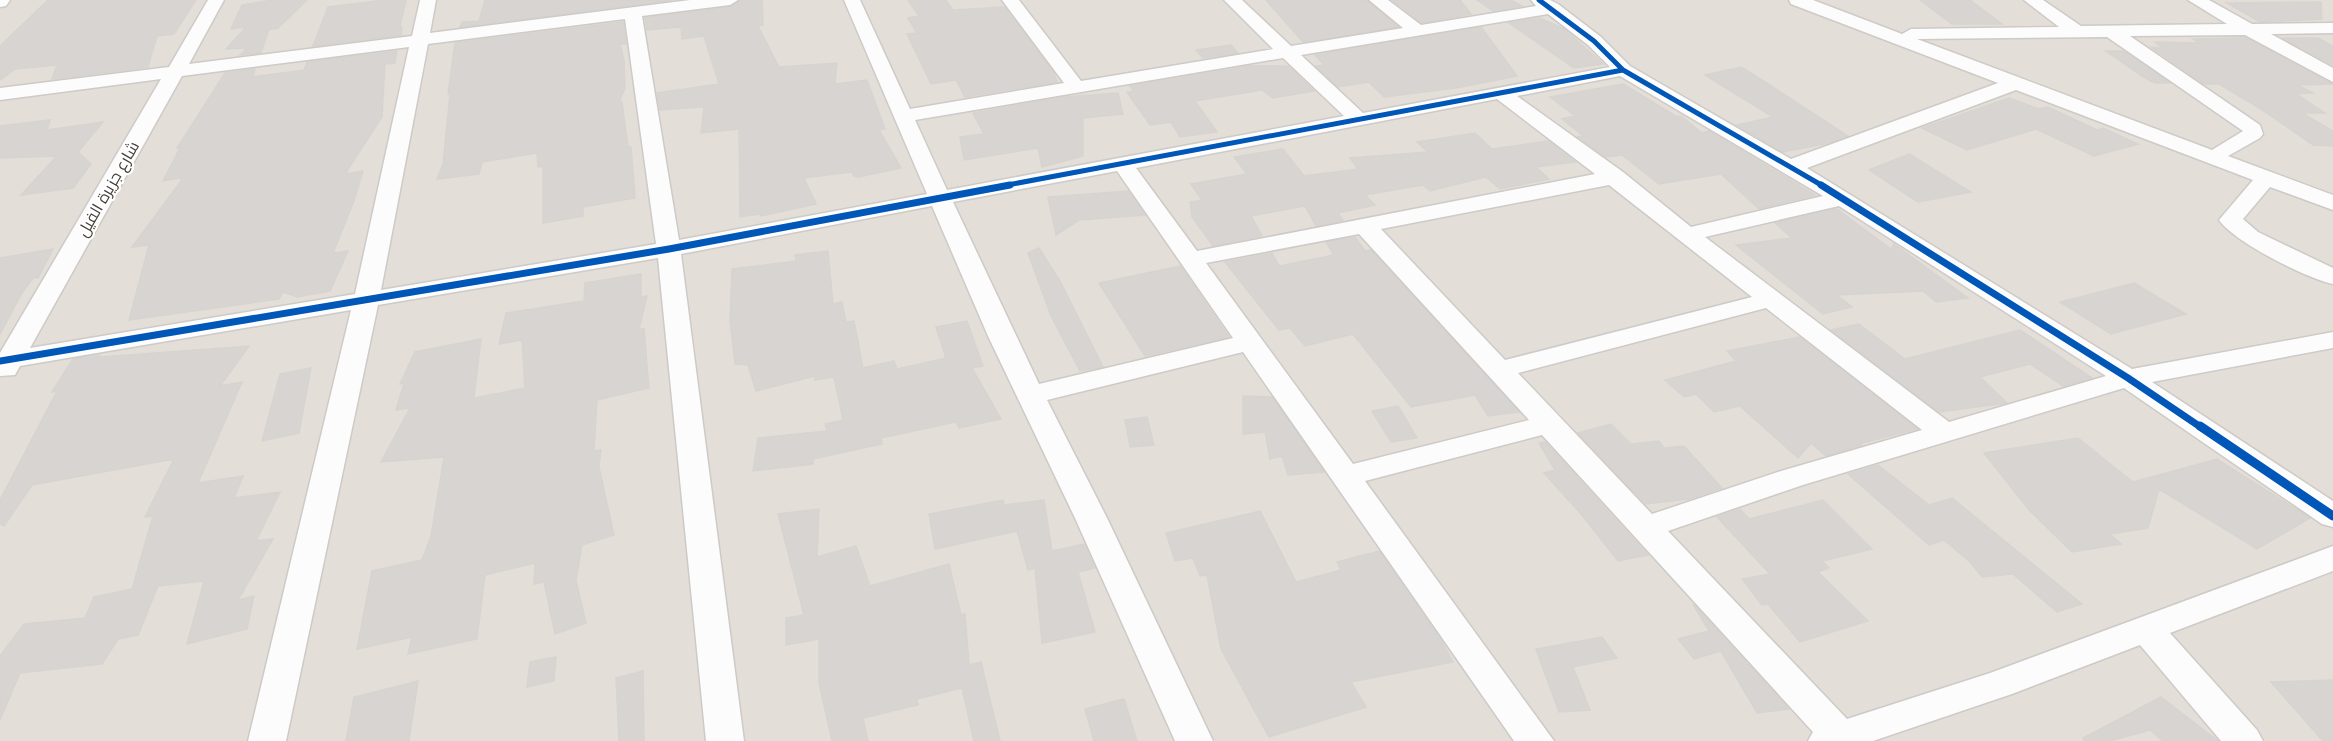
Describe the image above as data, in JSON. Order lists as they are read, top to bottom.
{
  "streets": {
    "street": ["شارع جزيرة الفيل"]
  }
}
